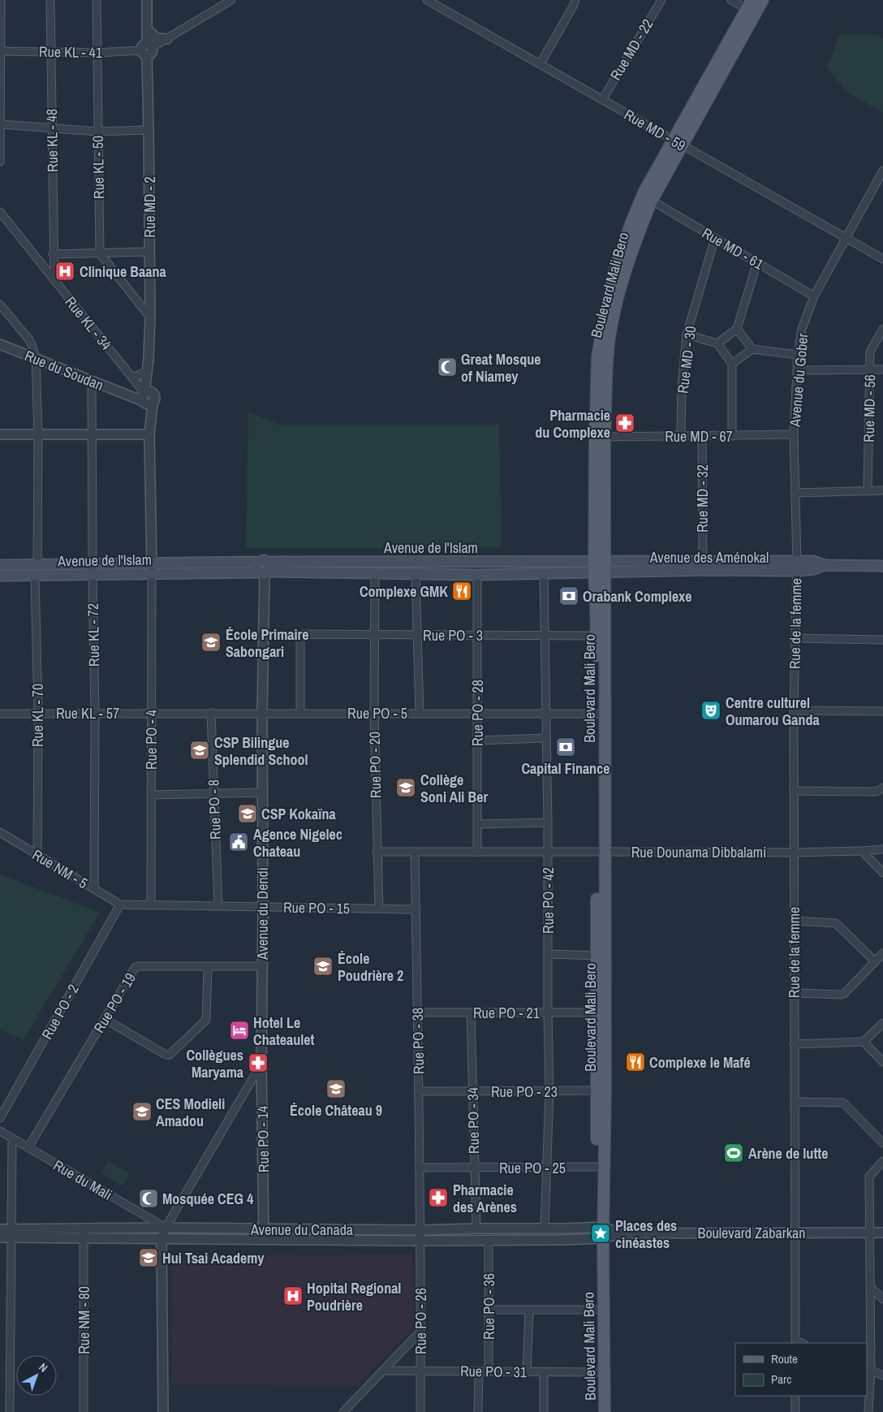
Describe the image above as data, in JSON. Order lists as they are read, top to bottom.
{
  "streets": {
    "main road": ["Boulevard Mali Bero", "Avenue de l'Islam", "Avenue des Aménokal"],
    "street": [
      "Rue MD - 22",
      "Rue KL - 41",
      "Rue MD - 59",
      "Rue KL - 48",
      "Rue KL - 50",
      "Rue MD - 2",
      "Rue MD - 61",
      "Rue KL - 34",
      "Rue MD - 30",
      "Rue du Soudan",
      "Avenue du Gober",
      "Rue MD - 56",
      "Rue MD - 67",
      "Rue MD - 32",
      "Rue de la femme",
      "Rue KL - 72",
      "Rue PO - 3",
      "Rue KL - 57",
      "Rue PO - 5",
      "Rue PO - 28",
      "Rue KL - 70",
      "Rue PO - 4",
      "Rue PO - 20",
      "Rue PO - 8",
      "Rue Dounama Dibbalami",
      "Rue NM - 5",
      "Rue PO - 42",
      "Rue PO - 15",
      "Avenue du Dendi",
      "Rue PO - 19",
      "Rue PO - 2",
      "Rue PO - 21",
      "Rue PO - 38",
      "Rue PO - 23",
      "Rue PO - 34",
      "Rue PO - 14",
      "Rue PO - 25",
      "Rue du Mali",
      "Avenue du Canada",
      "Boulevard Zabarkan",
      "Rue PO - 36",
      "Rue NM - 80",
      "Rue PO - 26",
      "Rue PO - 31"
    ]
  },
  "crossings": [
    ["Rue MD - 22", "Rue MD - 59"],
    ["Rue KL - 41", "Rue KL - 48"],
    ["Rue KL - 41", "Rue KL - 50"],
    ["Rue KL - 41", "Rue MD - 2"],
    ["Rue MD - 59", "Boulevard Mali Bero"],
    ["Rue MD - 59", "Avenue du Gober"],
    ["Rue KL - 48", "Rue KL - 34"],
    ["Rue MD - 2", "Rue KL - 34"],
    ["Rue MD - 2", "Rue du Soudan"],
    ["Rue MD - 2", "Avenue de l'Islam"],
    ["Rue MD - 2", "Rue PO - 4"],
    ["Rue MD - 61", "Boulevard Mali Bero"],
    ["Rue MD - 61", "Rue MD - 30"],
    ["Rue MD - 61", "Avenue du Gober"],
    ["Boulevard Mali Bero", "Rue MD - 67"],
    ["Boulevard Mali Bero", "Avenue de l'Islam"],
    ["Boulevard Mali Bero", "Avenue des Aménokal"],
    ["Boulevard Mali Bero", "Rue PO - 3"],
    ["Boulevard Mali Bero", "Rue PO - 5"],
    ["Boulevard Mali Bero", "Rue Dounama Dibbalami"],
    ["Boulevard Mali Bero", "Rue PO - 21"],
    ["Boulevard Mali Bero", "Rue PO - 23"],
    ["Boulevard Mali Bero", "Rue PO - 25"],
    ["Boulevard Mali Bero", "Avenue du Canada"],
    ["Boulevard Mali Bero", "Boulevard Zabarkan"],
    ["Boulevard Mali Bero", "Rue PO - 31"],
    ["Rue KL - 34", "Rue du Soudan"],
    ["Rue MD - 30", "Rue MD - 67"],
    ["Rue du Soudan", "Rue KL - 72"],
    ["Avenue du Gober", "Rue MD - 67"],
    ["Avenue du Gober", "Avenue des Aménokal"],
    ["Avenue du Gober", "Rue de la femme"],
    ["Rue MD - 67", "Rue MD - 32"],
    ["Rue MD - 32", "Avenue des Aménokal"],
    ["Avenue de l'Islam", "Avenue des Aménokal"],
    ["Avenue de l'Islam", "Rue KL - 72"],
    ["Avenue de l'Islam", "Rue PO - 28"],
    ["Avenue de l'Islam", "Rue KL - 70"],
    ["Avenue de l'Islam", "Rue PO - 4"],
    ["Avenue de l'Islam", "Rue PO - 20"],
    ["Avenue de l'Islam", "Rue PO - 42"],
    ["Avenue de l'Islam", "Avenue du Dendi"],
    ["Avenue des Aménokal", "Rue de la femme"],
    ["Rue de la femme", "Rue Dounama Dibbalami"],
    ["Rue de la femme", "Boulevard Zabarkan"],
    ["Rue KL - 72", "Rue KL - 57"],
    ["Rue KL - 72", "Rue NM - 5"],
    ["Rue PO - 3", "Rue PO - 5"],
    ["Rue PO - 3", "Rue PO - 28"],
    ["Rue PO - 3", "Rue PO - 20"],
    ["Rue PO - 3", "Rue PO - 42"],
    ["Rue KL - 57", "Rue PO - 5"],
    ["Rue KL - 57", "Rue KL - 70"],
    ["Rue KL - 57", "Rue PO - 4"],
    ["Rue PO - 5", "Rue PO - 28"],
    ["Rue PO - 5", "Rue PO - 4"],
    ["Rue PO - 5", "Rue PO - 20"],
    ["Rue PO - 5", "Rue PO - 8"],
    ["Rue PO - 5", "Rue PO - 42"],
    ["Rue PO - 5", "Avenue du Dendi"],
    ["Rue PO - 28", "Rue Dounama Dibbalami"],
    ["Rue KL - 70", "Rue NM - 5"],
    ["Rue PO - 4", "Rue PO - 15"],
    ["Rue PO - 20", "Rue Dounama Dibbalami"],
    ["Rue PO - 20", "Rue PO - 15"],
    ["Rue PO - 8", "Rue PO - 15"],
    ["Rue Dounama Dibbalami", "Rue PO - 42"],
    ["Rue Dounama Dibbalami", "Rue PO - 38"],
    ["Rue NM - 5", "Rue PO - 15"],
    ["Rue NM - 5", "Rue PO - 2"],
    ["Rue PO - 42", "Rue PO - 21"],
    ["Rue PO - 42", "Rue PO - 23"],
    ["Rue PO - 42", "Rue PO - 25"],
    ["Rue PO - 42", "Avenue du Canada"],
    ["Rue PO - 15", "Avenue du Dendi"],
    ["Rue PO - 15", "Rue PO - 2"],
    ["Rue PO - 15", "Rue PO - 38"],
    ["Avenue du Dendi", "Rue PO - 19"],
    ["Avenue du Dendi", "Rue PO - 14"],
    ["Avenue du Dendi", "Rue du Mali"],
    ["Avenue du Dendi", "Avenue du Canada"],
    ["Rue PO - 19", "Rue du Mali"],
    ["Rue PO - 21", "Rue PO - 38"],
    ["Rue PO - 21", "Rue PO - 34"],
    ["Rue PO - 38", "Rue PO - 23"],
    ["Rue PO - 38", "Rue PO - 25"],
    ["Rue PO - 38", "Avenue du Canada"],
    ["Rue PO - 38", "Rue PO - 26"],
    ["Rue PO - 23", "Rue PO - 34"],
    ["Rue PO - 34", "Rue PO - 25"],
    ["Rue PO - 34", "Avenue du Canada"],
    ["Rue PO - 14", "Avenue du Canada"],
    ["Rue du Mali", "Avenue du Canada"],
    ["Avenue du Canada", "Boulevard Zabarkan"],
    ["Avenue du Canada", "Rue PO - 36"],
    ["Avenue du Canada", "Rue NM - 80"],
    ["Avenue du Canada", "Rue PO - 26"],
    ["Rue PO - 36", "Rue PO - 31"],
    ["Rue PO - 26", "Rue PO - 31"]
  ],
  "places": {
    "hospital": ["Clinique Baana", "Hopital Regional Poudrière"],
    "mosque": ["Great Mosque of Niamey", "Mosquée CEG 4"],
    "pharmacy": ["Pharmacie du Complexe", "Collègues Maryama", "Pharmacie des Arènes"],
    "restaurant": ["Complexe GMK", "Complexe le Mafé"],
    "bank": ["Orabank Complexe", "Capital Finance"],
    "school or university": [
      "École Primaire Sabongari",
      "CSP Bilingue Splendid School",
      "Collège Soni Ali Ber",
      "CSP Kokaïna",
      "École Poudrière 2",
      "École Château 9",
      "CES Modieli Amadou",
      "Hui Tsai Academy"
    ],
    "theatre": ["Centre culturel Oumarou Ganda"],
    "public building": ["Agence Nigelec Chateau"],
    "hotel": ["Hotel Le Chateaulet"],
    "sports": ["Arène de lutte"],
    "place": ["Places des cinéastes"]
  },
  "legend": ["Route", "Parc"],
  "north": "top right"
}
